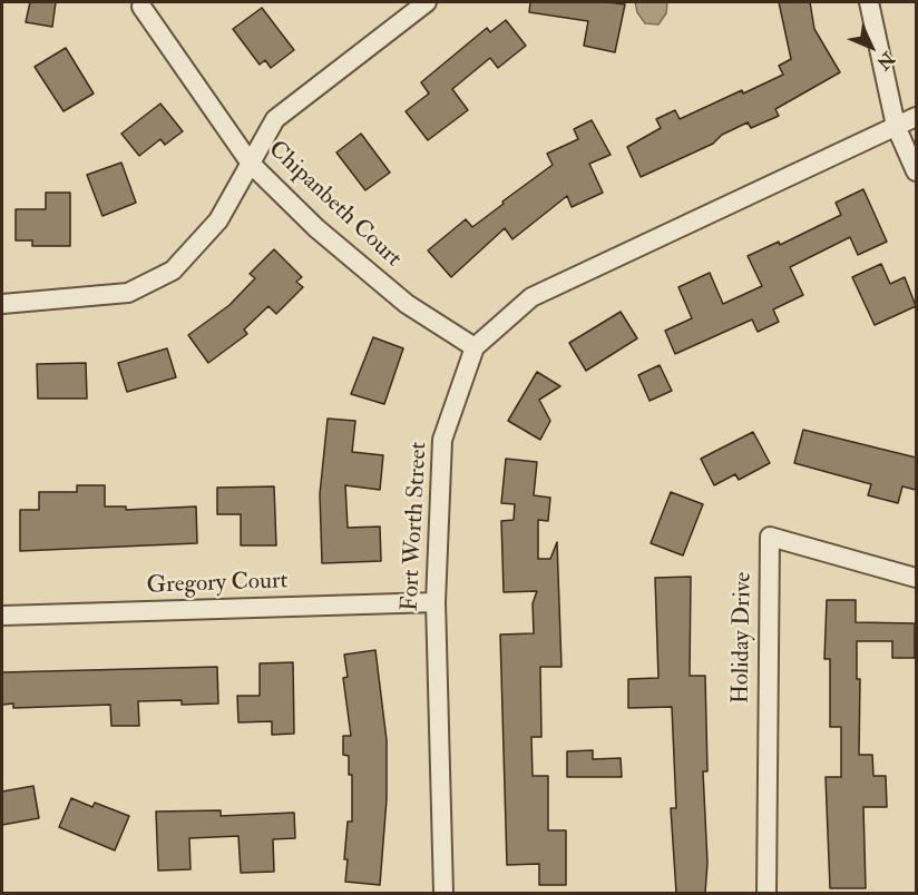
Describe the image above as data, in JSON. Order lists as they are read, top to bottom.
{
  "streets": {
    "street": [
      "Chipanbeth Court",
      "Fort Worth Street",
      "Gregory Court",
      "Holiday Drive"
    ]
  },
  "crossings": [
    ["Chipanbeth Court", "Fort Worth Street"],
    ["Fort Worth Street", "Gregory Court"]
  ],
  "north": "bottom right"
}
